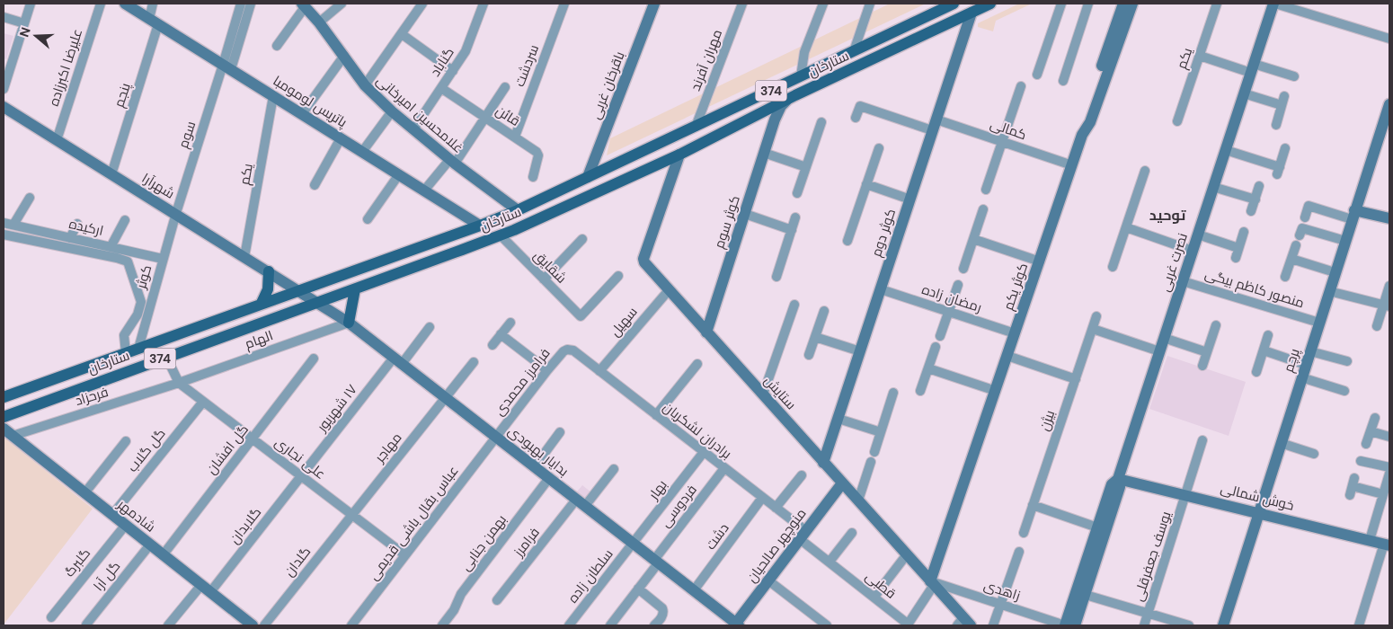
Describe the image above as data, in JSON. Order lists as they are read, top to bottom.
{
  "streets": {
    "main road": ["ستارخان", "374"],
    "street": [
      "یکم",
      "مهران آفرند",
      "گناباد",
      "سردشت",
      "علیرضا اکبرزاده",
      "باقرخان غربی",
      "پنجم",
      "پاتریس لومومبا",
      "غلامحسین امیرخانی",
      "قائن",
      "کمالی",
      "سوم",
      "شهرآرا",
      "کوثر سوم",
      "ارکیده",
      "کوثر دوم",
      "نصرت غربی",
      "شقایق",
      "کوثر",
      "کوثر یکم",
      "منصور کاظم بیگی",
      "رمضان زاده",
      "سهیل",
      "الهام",
      "پرچم",
      "فرامرز محمدی",
      "ستایش",
      "فرحزاد",
      "١٧ شهریور",
      "بیژن",
      "برادران لشکریان",
      "مهاجر",
      "گل افشان",
      "گل گلاب",
      "بدایار بهبودی",
      "علی نجاری",
      "بهار",
      "خوش شمالی",
      "فردوسی",
      "شادمهر",
      "عباس بقال باشی قدیمی",
      "گلابدان",
      "دشت",
      "فرامرز",
      "بهمن جنابی",
      "منوچهر صالحیان",
      "یوسف جعفرقلی",
      "گلدان",
      "گلبرگ",
      "گل آرا",
      "سلطان زاده",
      "قطبی",
      "زاهدی"
    ]
  },
  "crossings": [
    ["یکم", "پاتریس لومومبا"],
    ["یکم", "شهرآرا"],
    ["مهران آفرند", "ستارخان"],
    ["گناباد", "غلامحسین امیرخانی"],
    ["گناباد", "قائن"],
    ["ستارخان", "باقرخان غربی"],
    ["ستارخان", "پاتریس لومومبا"],
    ["ستارخان", "غلامحسین امیرخانی"],
    ["ستارخان", "شهرآرا"],
    ["ستارخان", "کوثر سوم"],
    ["ستارخان", "کوثر دوم"],
    ["ستارخان", "شقایق"],
    ["ستارخان", "کوثر"],
    ["ستارخان", "ستایش"],
    ["ستارخان", "بدایار بهبودی"],
    ["سردشت", "قائن"],
    ["علیرضا اکبرزاده", "شهرآرا"],
    ["پنجم", "پاتریس لومومبا"],
    ["پنجم", "شهرآرا"],
    ["پاتریس لومومبا", "سوم"],
    ["کمالی", "کوثر دوم"],
    ["کمالی", "کوثر یکم"],
    ["سوم", "شهرآرا"],
    ["سوم", "کوثر"],
    ["شهرآرا", "کوثر"],
    ["شهرآرا", "بدایار بهبودی"],
    ["کوثر سوم", "ستایش"],
    ["ارکیده", "کوثر"],
    ["کوثر دوم", "رمضان زاده"],
    ["کوثر دوم", "ستایش"],
    ["نصرت غربی", "منصور کاظم بیگی"],
    ["نصرت غربی", "خوش شمالی"],
    ["نصرت غربی", "زاهدی"],
    ["کوثر یکم", "رمضان زاده"],
    ["کوثر یکم", "ستایش"],
    ["کوثر یکم", "قطبی"],
    ["کوثر یکم", "زاهدی"],
    ["منصور کاظم بیگی", "پرچم"],
    ["سهیل", "ستایش"],
    ["سهیل", "برادران لشکریان"],
    ["الهام", "فرحزاد"],
    ["الهام", "بدایار بهبودی"],
    ["الهام", "علی نجاری"],
    ["پرچم", "خوش شمالی"],
    ["فرامرز محمدی", "برادران لشکریان"],
    ["فرامرز محمدی", "بدایار بهبودی"],
    ["فرامرز محمدی", "عباس بقال باشی قدیمی"],
    ["ستایش", "منوچهر صالحیان"],
    ["ستایش", "قطبی"],
    ["ستایش", "زاهدی"],
    ["فرحزاد", "علی نجاری"],
    ["فرحزاد", "شادمهر"],
    ["١٧ شهریور", "بدایار بهبودی"],
    ["١٧ شهریور", "علی نجاری"],
    ["١٧ شهریور", "گلابدان"],
    ["برادران لشکریان", "بهار"],
    ["برادران لشکریان", "فردوسی"],
    ["برادران لشکریان", "دشت"],
    ["برادران لشکریان", "منوچهر صالحیان"],
    ["برادران لشکریان", "قطبی"],
    ["مهاجر", "بدایار بهبودی"],
    ["مهاجر", "علی نجاری"],
    ["مهاجر", "گلدان"],
    ["گل افشان", "علی نجاری"],
    ["گل افشان", "شادمهر"],
    ["گل گلاب", "علی نجاری"],
    ["گل گلاب", "شادمهر"],
    ["بدایار بهبودی", "بهار"],
    ["بدایار بهبودی", "فردوسی"],
    ["بدایار بهبودی", "عباس بقال باشی قدیمی"],
    ["بدایار بهبودی", "دشت"],
    ["بدایار بهبودی", "فرامرز"],
    ["بدایار بهبودی", "بهمن جنابی"],
    ["بدایار بهبودی", "منوچهر صالحیان"],
    ["بدایار بهبودی", "سلطان زاده"],
    ["علی نجاری", "عباس بقال باشی قدیمی"],
    ["علی نجاری", "گلابدان"],
    ["علی نجاری", "گلدان"],
    ["بهار", "سلطان زاده"],
    ["خوش شمالی", "یوسف جعفرقلی"],
    ["شادمهر", "گلابدان"],
    ["شادمهر", "گلبرگ"],
    ["شادمهر", "گل آرا"],
    ["منوچهر صالحیان", "قطبی"],
    ["قطبی", "زاهدی"]
  ],
  "districts": ["توحید"],
  "north": "left"
}
